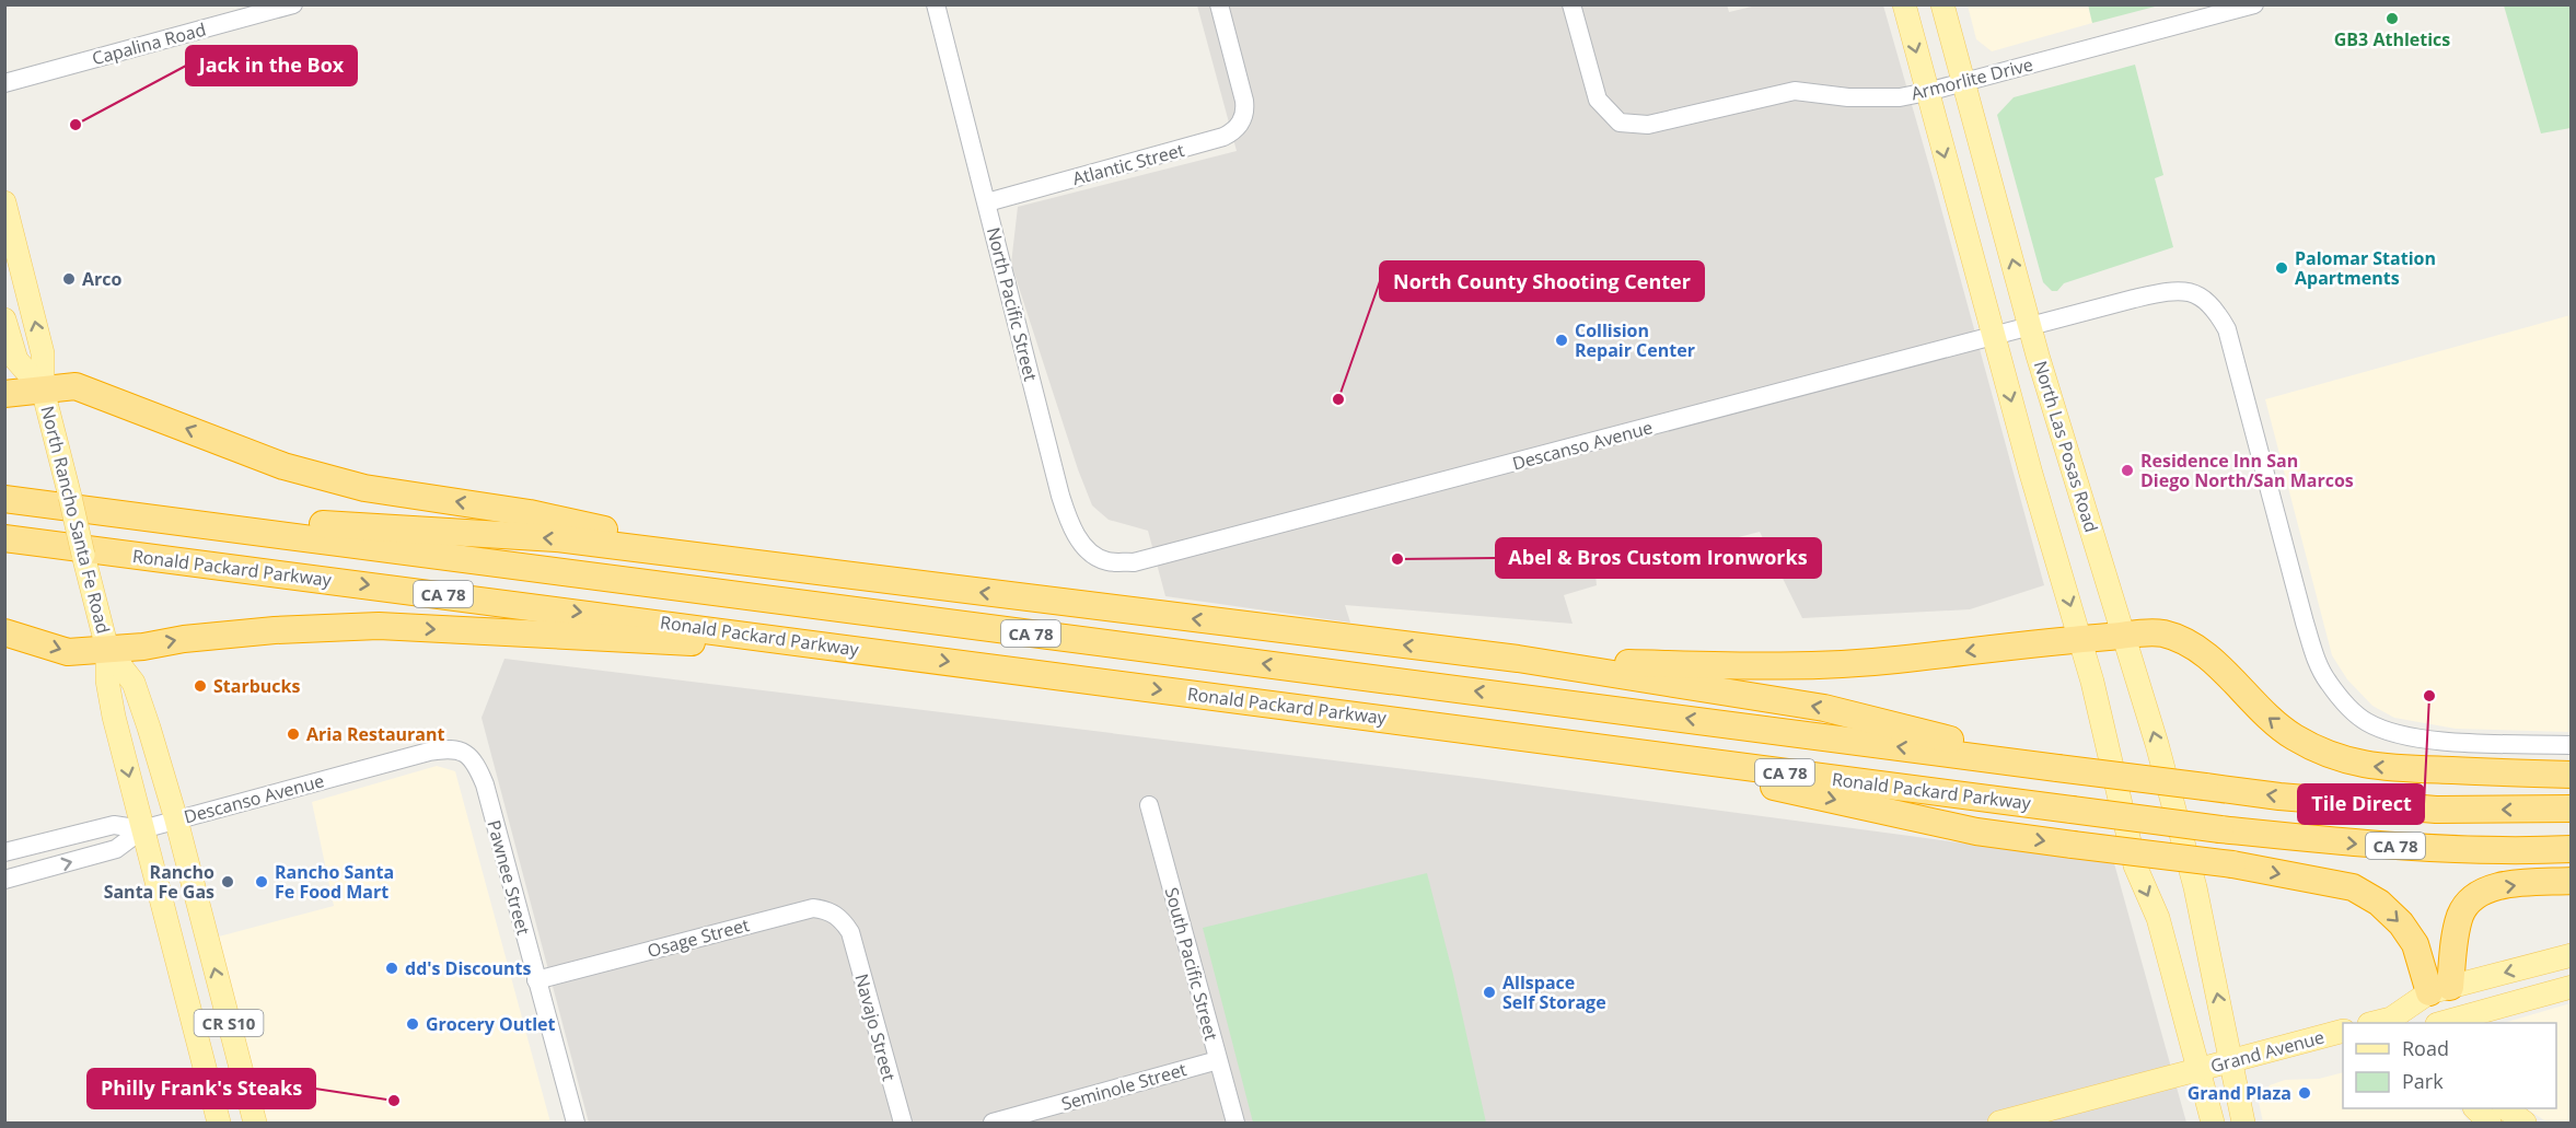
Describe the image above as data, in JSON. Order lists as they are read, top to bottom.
{
  "streets": {
    "highway": ["Ronald Packard Parkway", "CA 78"],
    "main road": [
      "North Las Posas Road",
      "North Rancho Santa Fe Road",
      "CR S10",
      "Grand Avenue"
    ],
    "street": [
      "Capalina Road",
      "Armorlite Drive",
      "Atlantic Street",
      "North Pacific Street",
      "Descanso Avenue",
      "Pawnee Street",
      "Osage Street",
      "South Pacific Street",
      "Navajo Street",
      "Seminole Street"
    ]
  },
  "crossings": [
    ["Armorlite Drive", "North Las Posas Road"],
    ["Atlantic Street", "North Pacific Street"],
    ["North Pacific Street", "Descanso Avenue"],
    ["Descanso Avenue", "North Las Posas Road"],
    ["Descanso Avenue", "Pawnee Street"],
    ["Descanso Avenue", "CR S10"],
    ["North Las Posas Road", "Grand Avenue"],
    ["North Rancho Santa Fe Road", "CR S10"],
    ["Pawnee Street", "Osage Street"],
    ["Osage Street", "Navajo Street"],
    ["South Pacific Street", "Seminole Street"]
  ],
  "places": [
    "GB3 Athletics",
    "Jack in the Box",
    "Palomar Station Apartments",
    "Arco",
    "Collision Repair Center",
    "North County Shooting Center",
    "Residence Inn San Diego North/San Marcos",
    "Abel & Bros Custom Ironworks",
    "Starbucks",
    "Tile Direct",
    "Aria Restaurant",
    "Rancho Santa Fe Gas",
    "Rancho Santa Fe Food Mart",
    "dd's Discounts",
    "Allspace Self Storage",
    "Grocery Outlet",
    "Grand Plaza",
    "Philly Frank's Steaks"
  ],
  "legend": ["Road", "Park"]
}
